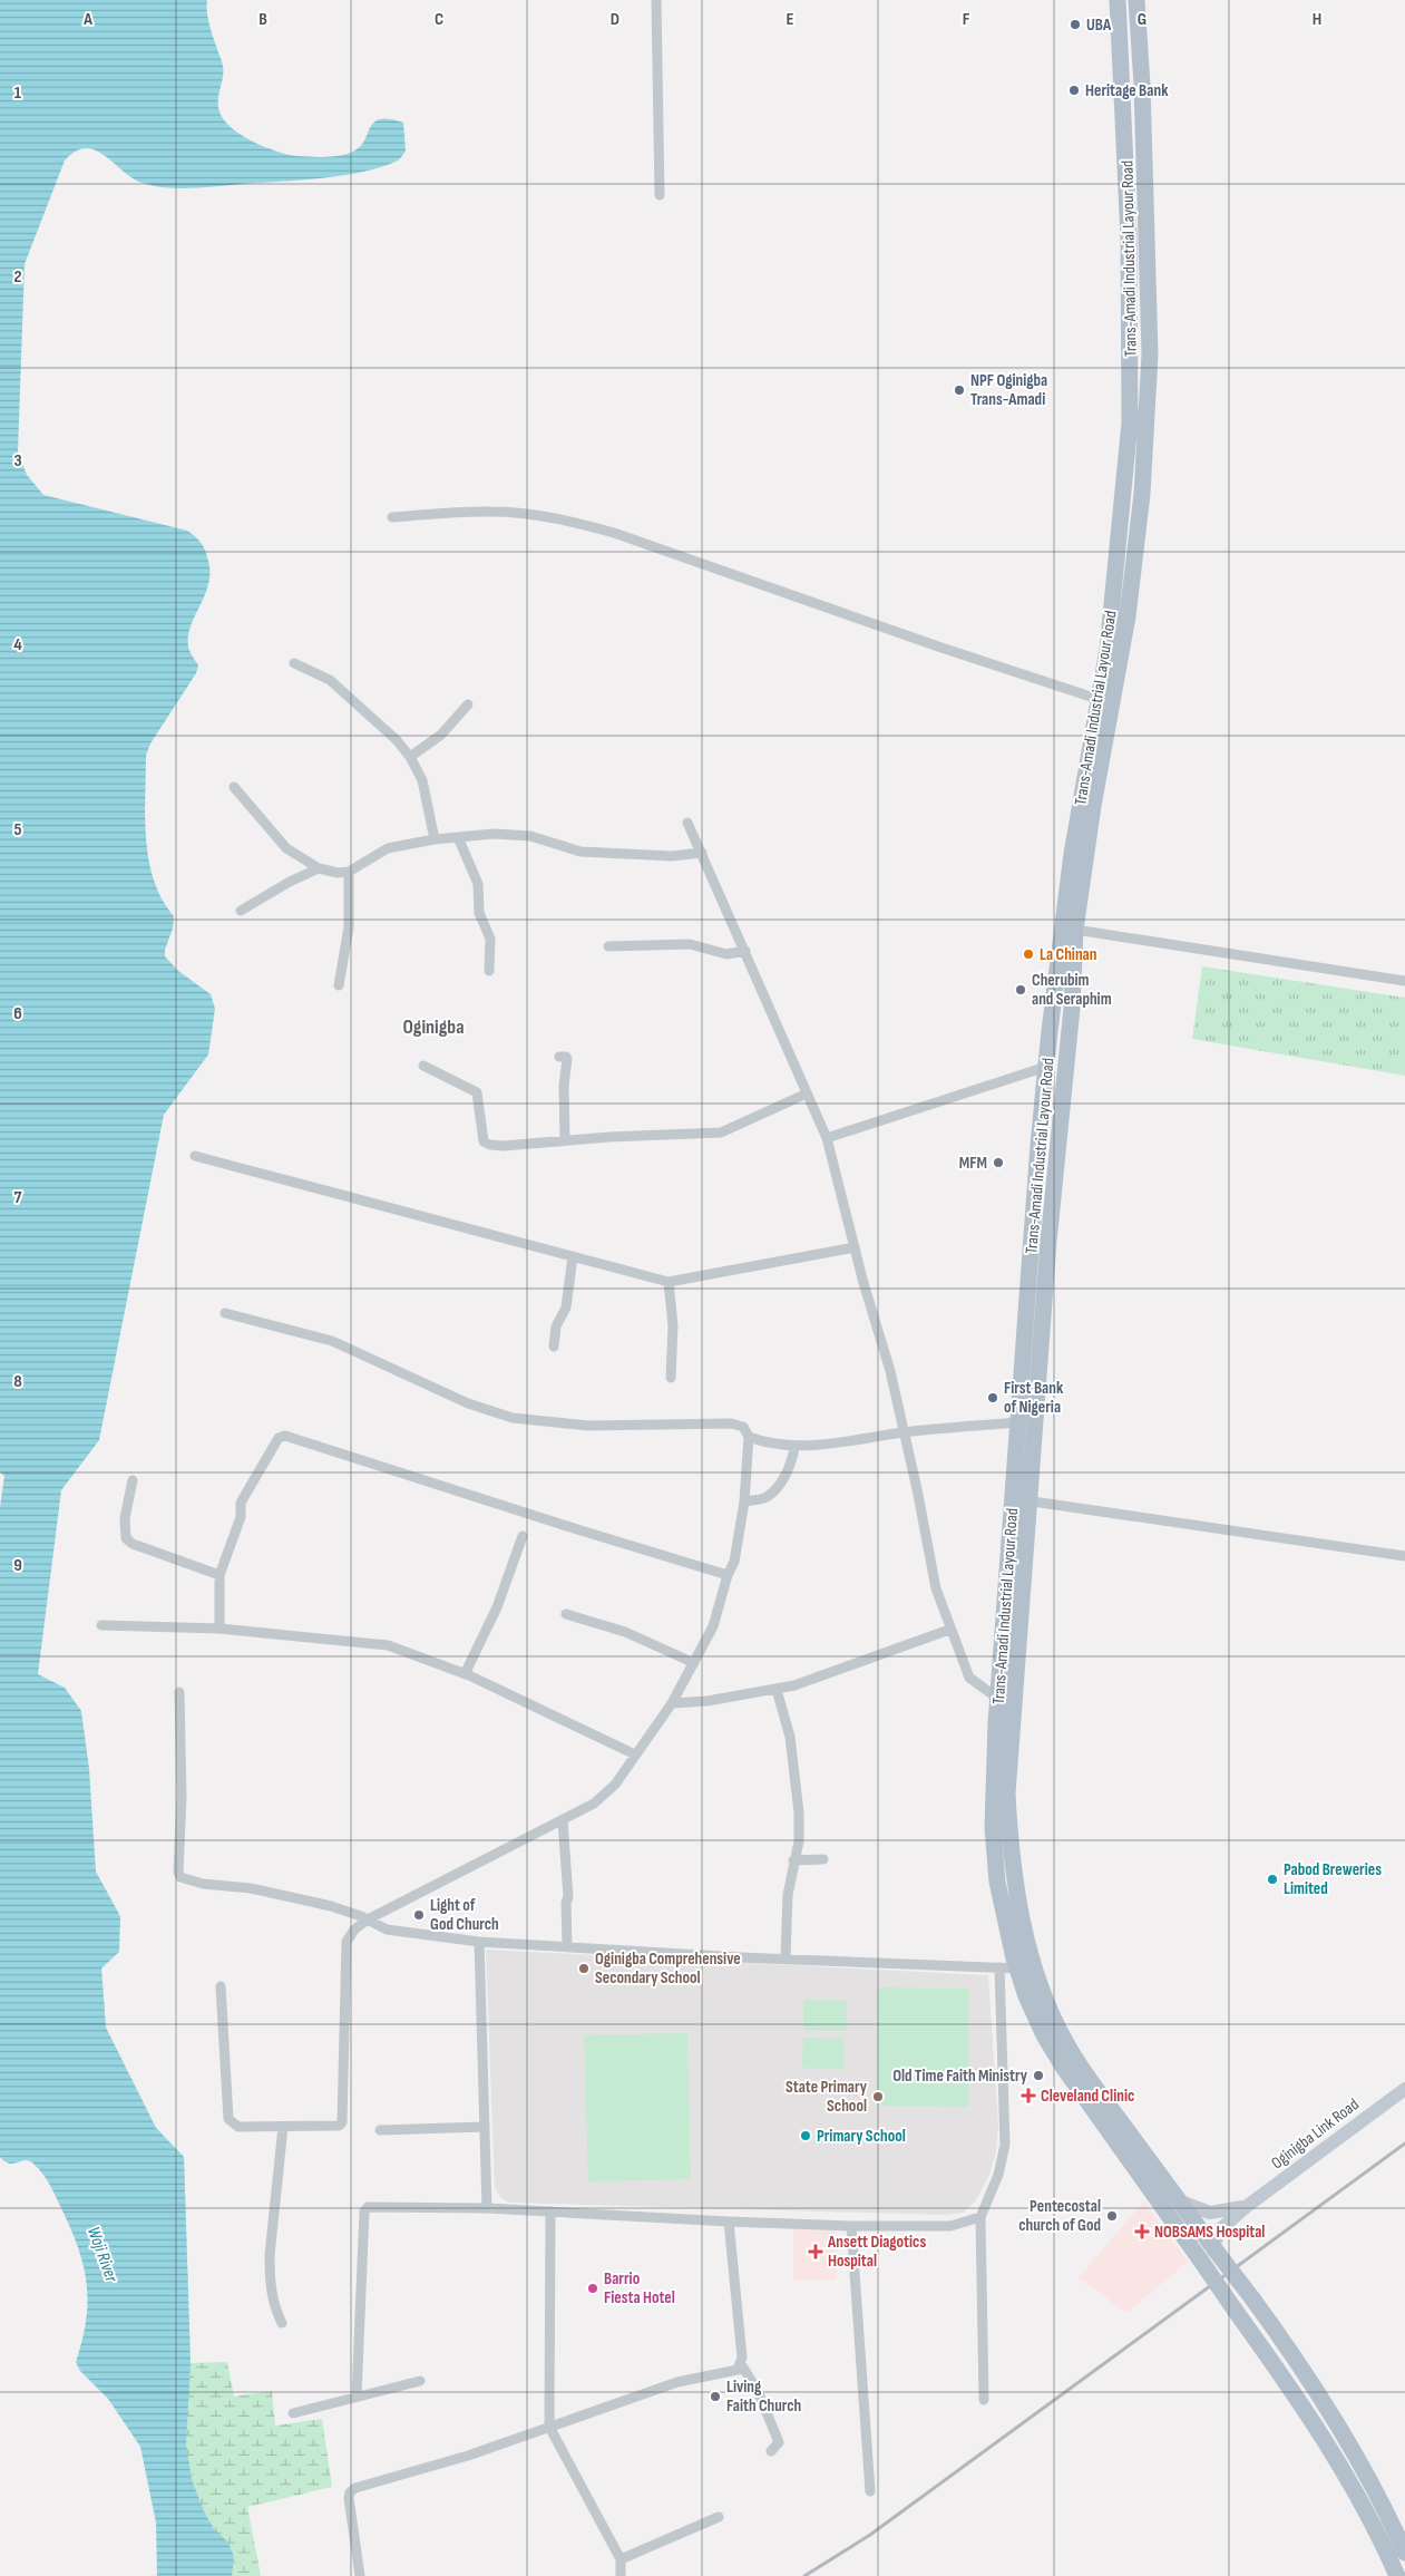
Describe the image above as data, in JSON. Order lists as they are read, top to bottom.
{
  "streets": {
    "main road": ["Trans-Amadi Industrial Layour Road"],
    "street": ["Oginigba Link Road"]
  },
  "crossings": [
    ["Trans-Amadi Industrial Layour Road", "Oginigba Link Road"]
  ],
  "districts": ["Oginigba"],
  "water": ["Woji River"],
  "places": {
    "other": [
      "UBA",
      "Heritage Bank",
      "NPF Oginigba Trans-Amadi",
      "La Chinan",
      "Cherubim and Seraphim",
      "MFM",
      "First Bank of Nigeria",
      "Pabod Breweries Limited",
      "Light of God Church",
      "Oginigba Comprehensive Secondary School",
      "Old Time Faith Ministry",
      "State Primary School",
      "Primary School",
      "Pentecostal church of God",
      "Barrio Fiesta Hotel",
      "Living Faith Church"
    ],
    "health": ["Cleveland Clinic", "NOBSAMS Hospital", "Ansett Diagotics Hospital"]
  },
  "grid": {
    "columns": [
      "A",
      "B",
      "C",
      "D",
      "E",
      "F",
      "G",
      "H"
    ],
    "rows": [
      "1",
      "2",
      "3",
      "4",
      "5",
      "6",
      "7",
      "8",
      "9"
    ]
  }
}
